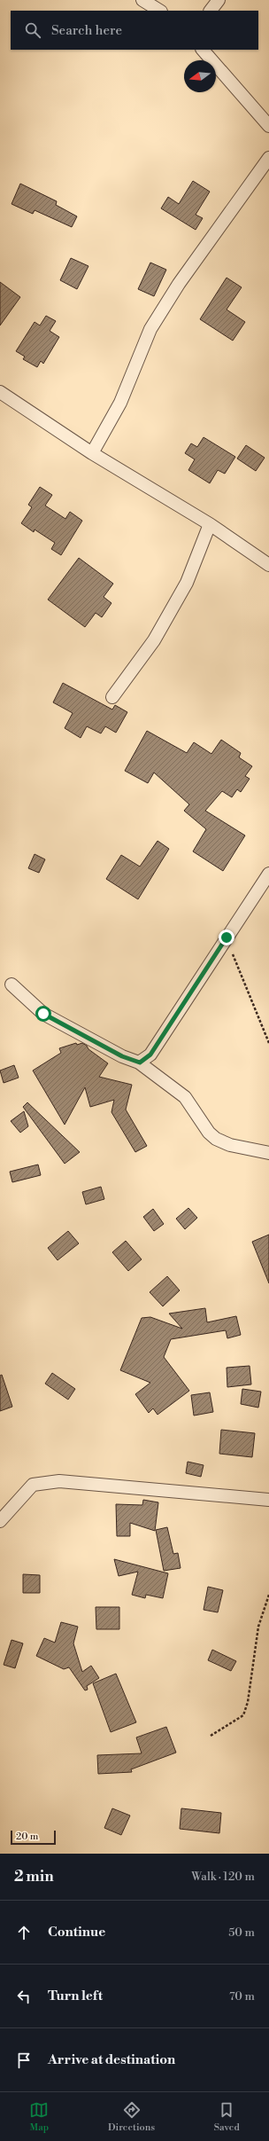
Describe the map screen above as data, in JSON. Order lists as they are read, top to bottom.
{
  "scale_bar": "20 m",
  "north": "left",
  "page": {
    "search": "Search here",
    "scale": "20 m",
    "heading": ["2 min", "Walk · 120 m"],
    "list": [
      ["Continue", "50 m"],
      ["Turn left", "70 m"],
      "Arrive at destination"
    ],
    "nav": ["Map", "Directions", "Saved"]
  }
}
